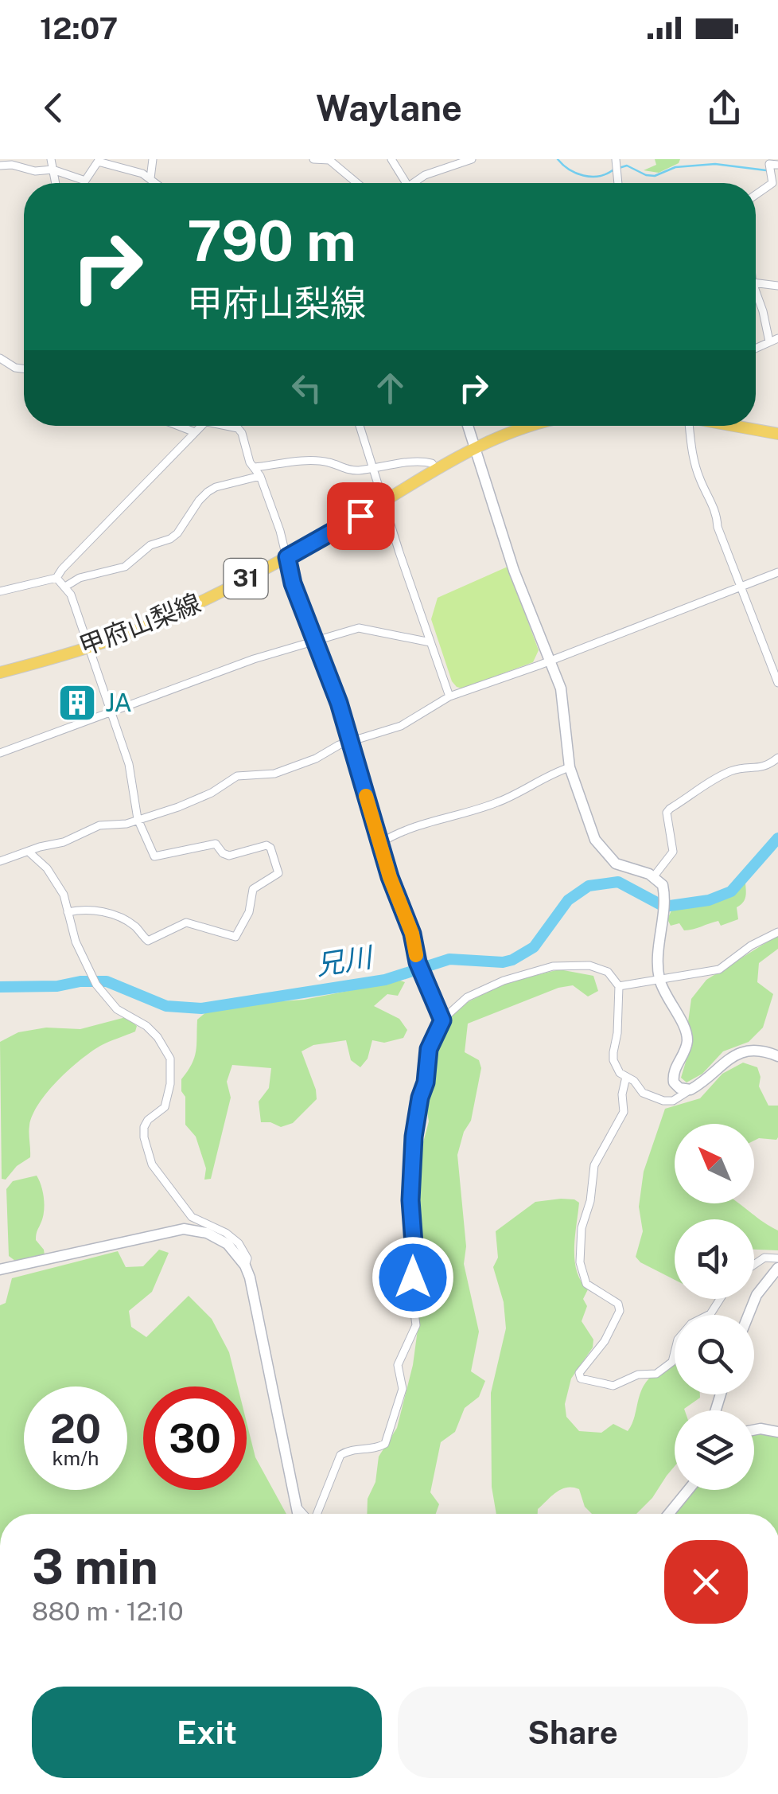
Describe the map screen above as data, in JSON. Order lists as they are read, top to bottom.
{
  "streets": {
    "main road": ["31", "甲府山梨線"]
  },
  "water": ["兄川"],
  "places": {
    "building": ["JA"]
  },
  "north": "top left",
  "page": {
    "status": "12:07",
    "header": "Waylane",
    "turn": ["790 m", "甲府山梨線"],
    "speed": "20 km/h",
    "limit": "30",
    "heading": ["3 min", "880 m · 12:10"],
    "buttons": ["Exit", "Share"]
  }
}
